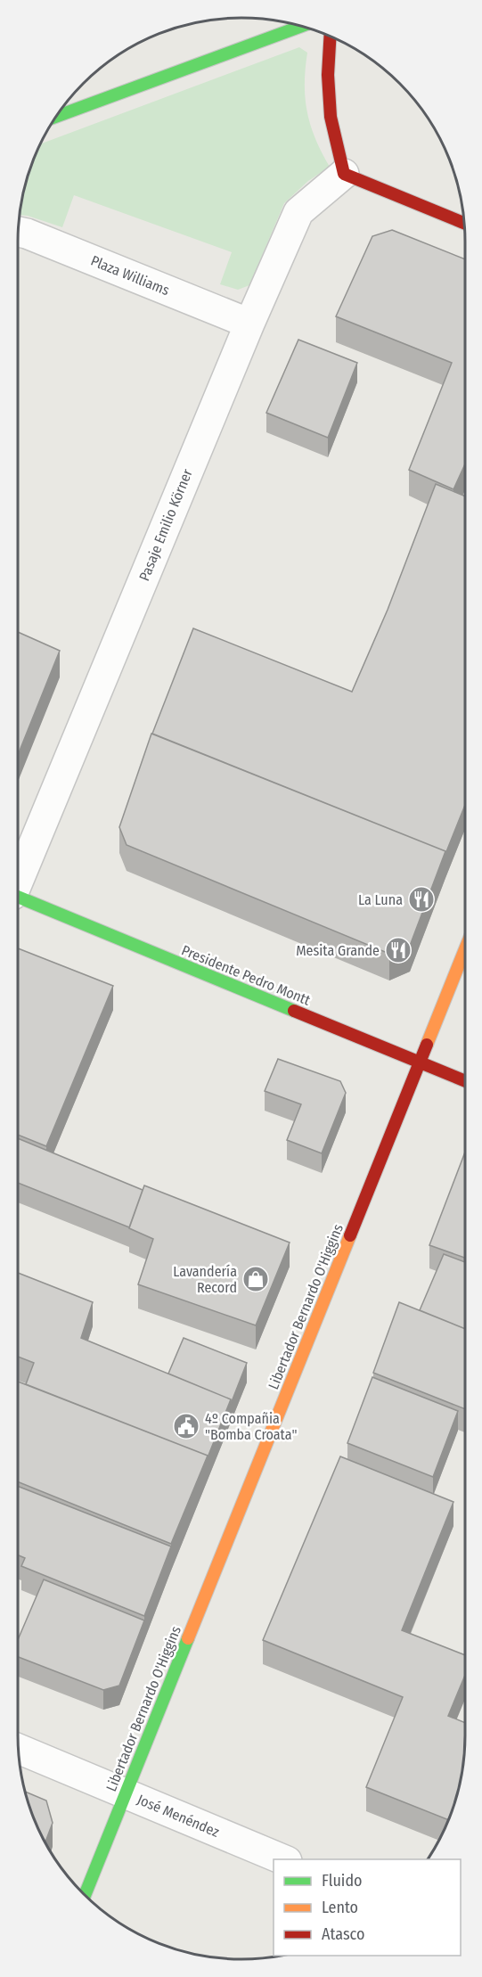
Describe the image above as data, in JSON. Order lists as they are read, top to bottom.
{
  "streets": {
    "street": [
      "Plaza Williams",
      "Pasaje Emilio Körner",
      "Presidente Pedro Montt",
      "Libertador Bernardo O'Higgins",
      "José Menéndez"
    ]
  },
  "crossings": [
    ["Plaza Williams", "Pasaje Emilio Körner"],
    ["Presidente Pedro Montt", "Libertador Bernardo O'Higgins"],
    ["Libertador Bernardo O'Higgins", "José Menéndez"]
  ],
  "places": {
    "restaurant": ["La Luna", "Mesita Grande"],
    "shop": ["Lavandería Record"],
    "public building": ["4º Compañia \"Bomba Croata\""]
  },
  "legend": ["Fluido", "Lento", "Atasco"]
}
